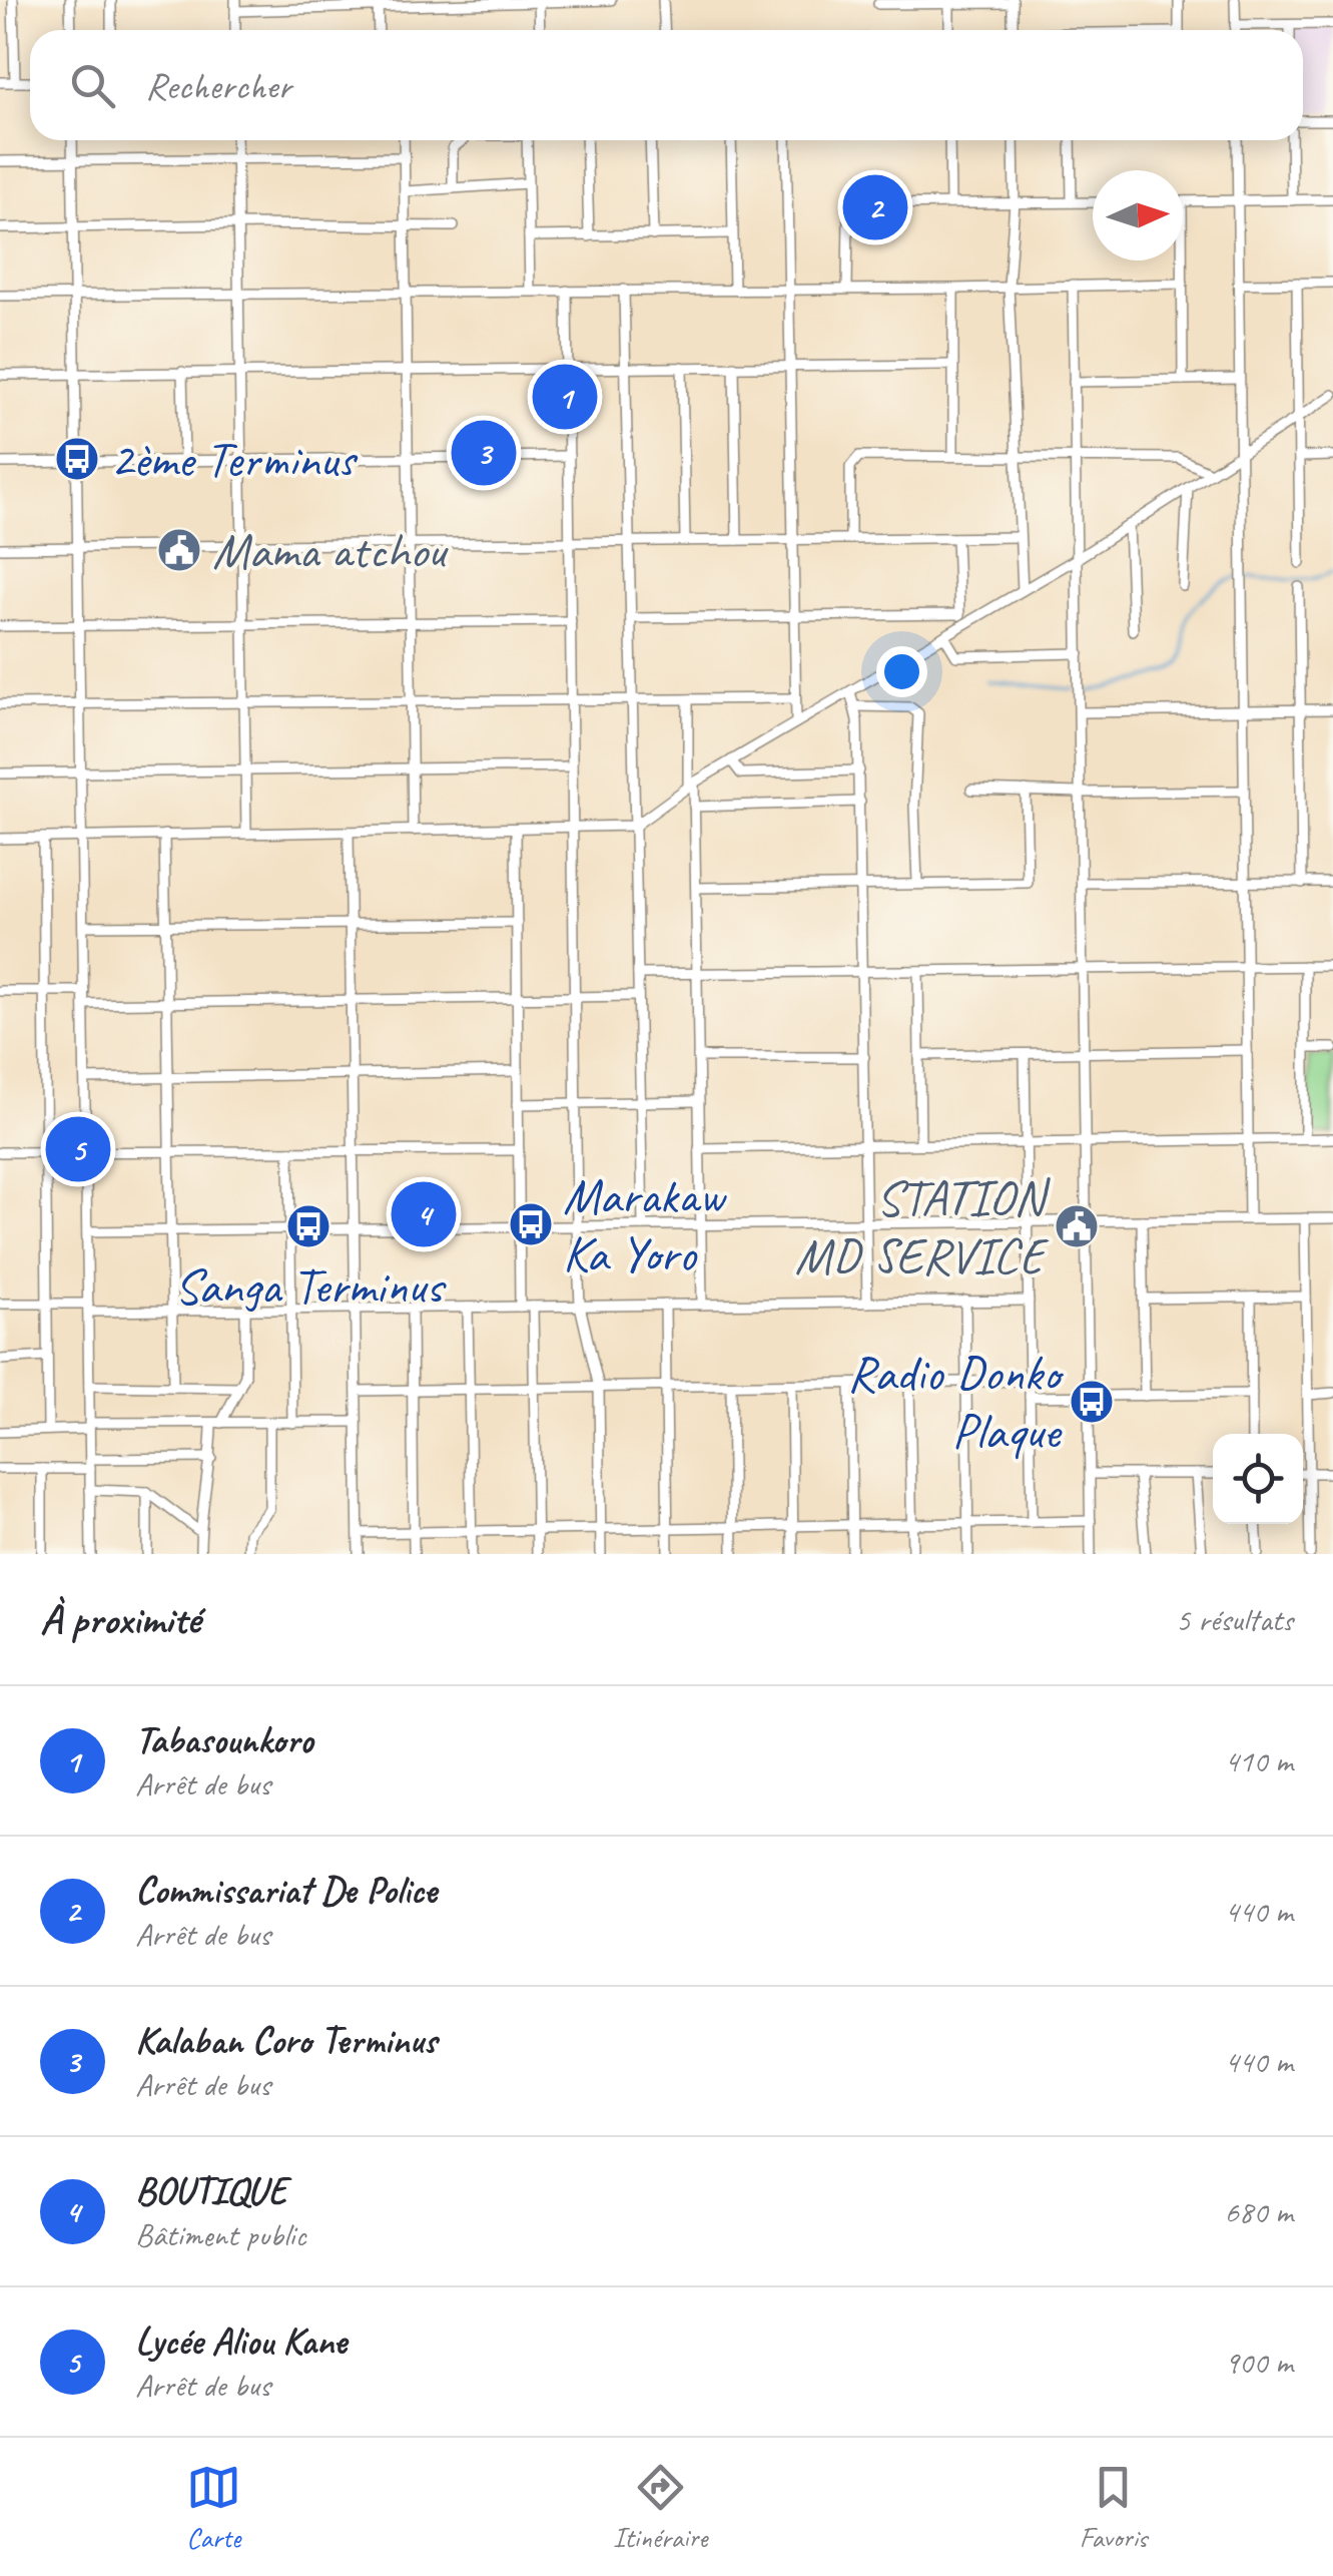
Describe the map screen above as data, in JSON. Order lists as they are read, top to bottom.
{
  "places": {
    "bus stop": [
      "2ème Terminus",
      "Marakaw Ka Yoro",
      "Sanga Terminus",
      "Radio Donko Plaque"
    ],
    "public building": ["Mama atchou", "STATION MD SERVICE"]
  },
  "north": "right",
  "page": {
    "search": "Rechercher",
    "pins": [
      "2",
      "1",
      "3",
      "5",
      "4"
    ],
    "heading": ["À proximité", "5 résultats"],
    "list": [
      {
        "mark": "1",
        "name": "Tabasounkoro",
        "note": "Arrêt de bus",
        "value": "410 m"
      },
      {
        "mark": "2",
        "name": "Commissariat De Police",
        "note": "Arrêt de bus",
        "value": "440 m"
      },
      {
        "mark": "3",
        "name": "Kalaban Coro Terminus",
        "note": "Arrêt de bus",
        "value": "440 m"
      },
      {
        "mark": "4",
        "name": "BOUTIQUE",
        "note": "Bâtiment public",
        "value": "680 m"
      },
      {
        "mark": "5",
        "name": "Lycée Aliou Kane",
        "note": "Arrêt de bus",
        "value": "900 m"
      }
    ],
    "nav": ["Carte", "Itinéraire", "Favoris"]
  }
}
